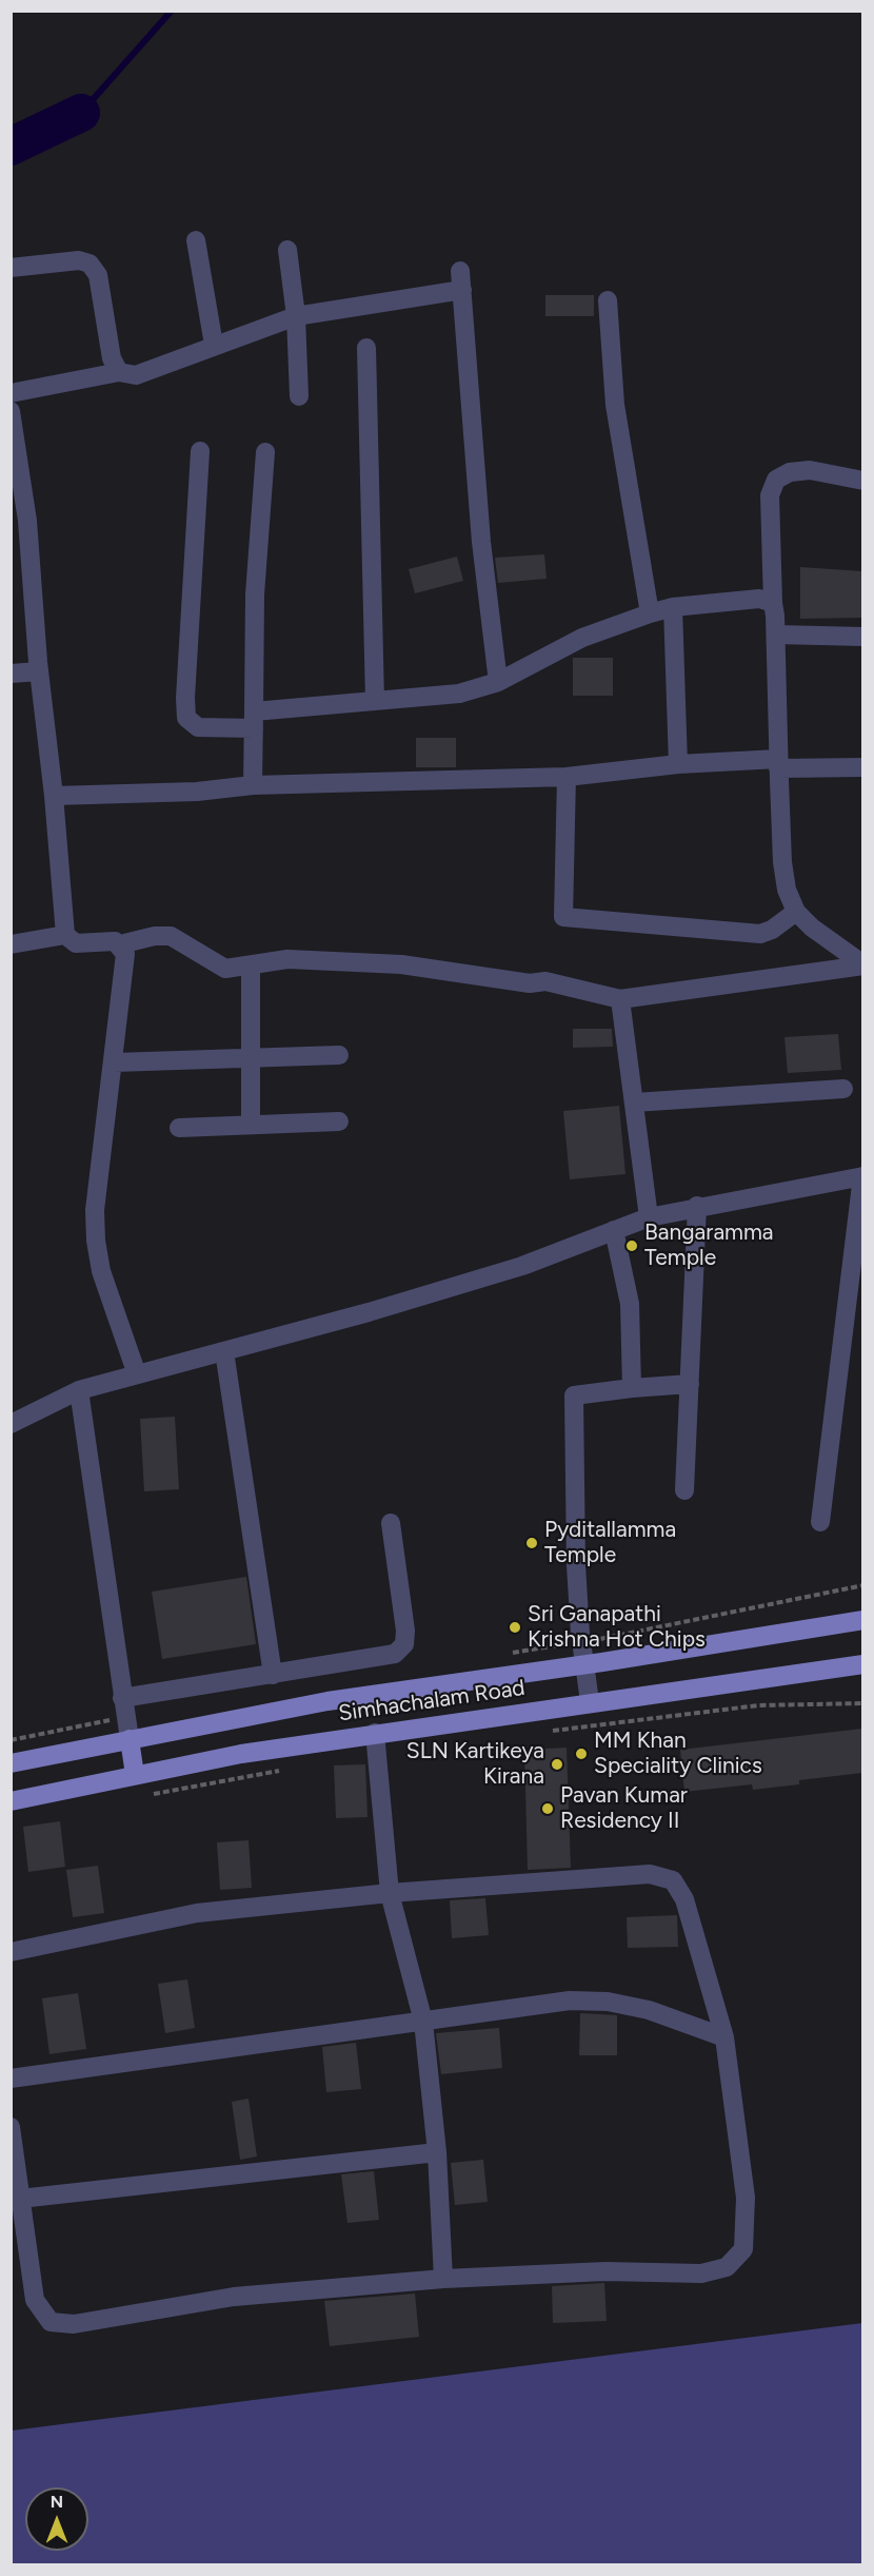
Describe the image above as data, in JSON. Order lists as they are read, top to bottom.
{
  "streets": {
    "main road": ["Simhachalam Road"]
  },
  "places": [
    "Bangaramma Temple",
    "Pyditallamma Temple",
    "Sri Ganapathi Krishna Hot Chips",
    "MM Khan Speciality Clinics",
    "SLN Kartikeya Kirana",
    "Pavan Kumar Residency II"
  ],
  "north": "top"
}
